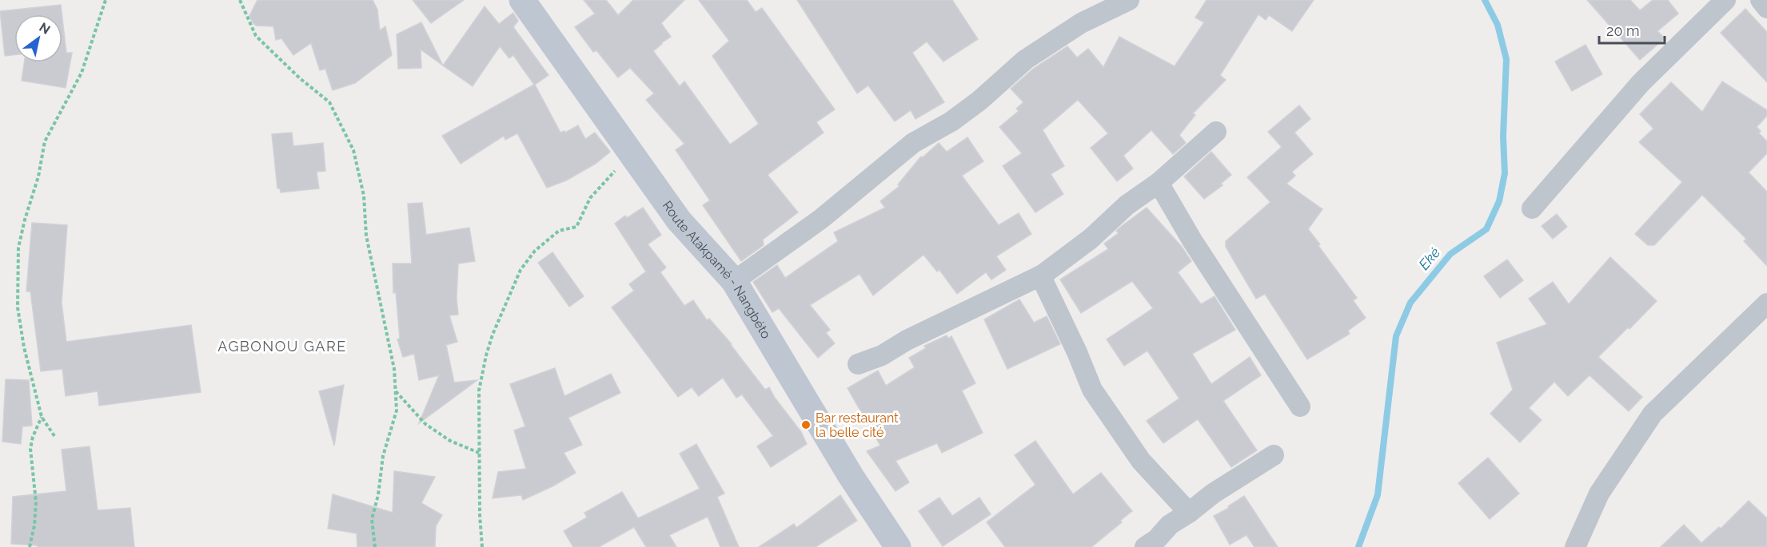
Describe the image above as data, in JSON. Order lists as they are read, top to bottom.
{
  "streets": {
    "main road": ["Route Atakpamé - Nangbéto"]
  },
  "districts": ["AGBONOU GARE"],
  "water": ["Eké"],
  "places": ["Bar restaurant la belle cité"],
  "scale_bar": "20 m",
  "north": "top right"
}
